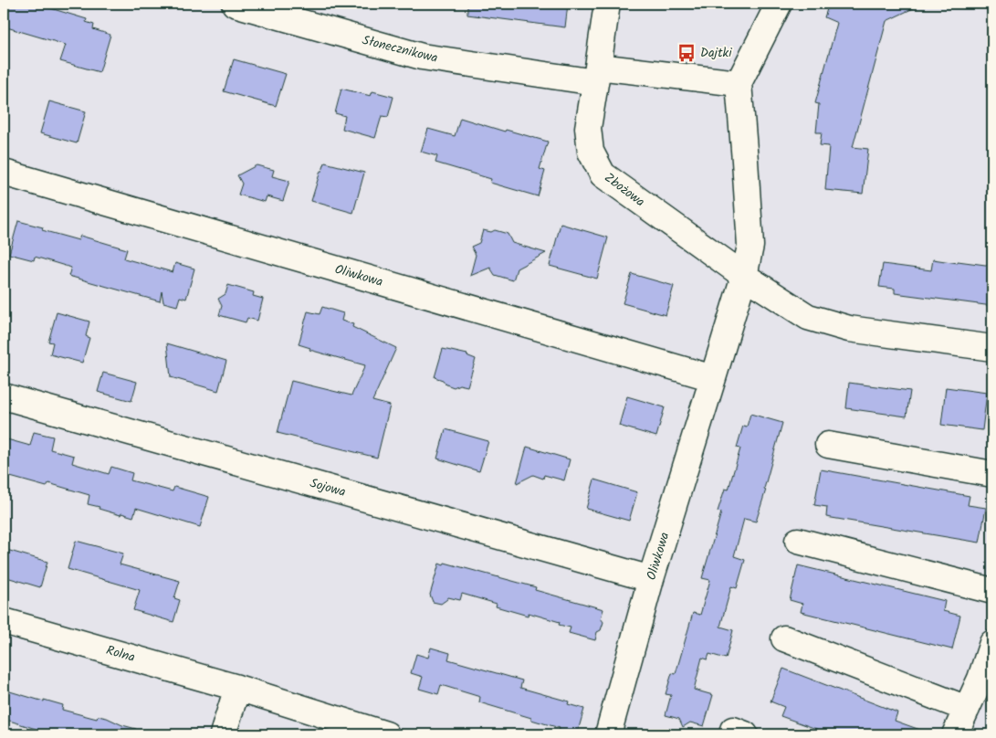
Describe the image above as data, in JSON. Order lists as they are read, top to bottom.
{
  "streets": {
    "street": [
      "Słonecznikowa",
      "Zbożowa",
      "Oliwkowa",
      "Sojowa",
      "Rolna"
    ]
  },
  "crossings": [
    ["Słonecznikowa", "Zbożowa"],
    ["Zbożowa", "Oliwkowa"],
    ["Oliwkowa", "Sojowa"]
  ],
  "places": {
    "bus stop": ["Dajtki"]
  }
}
